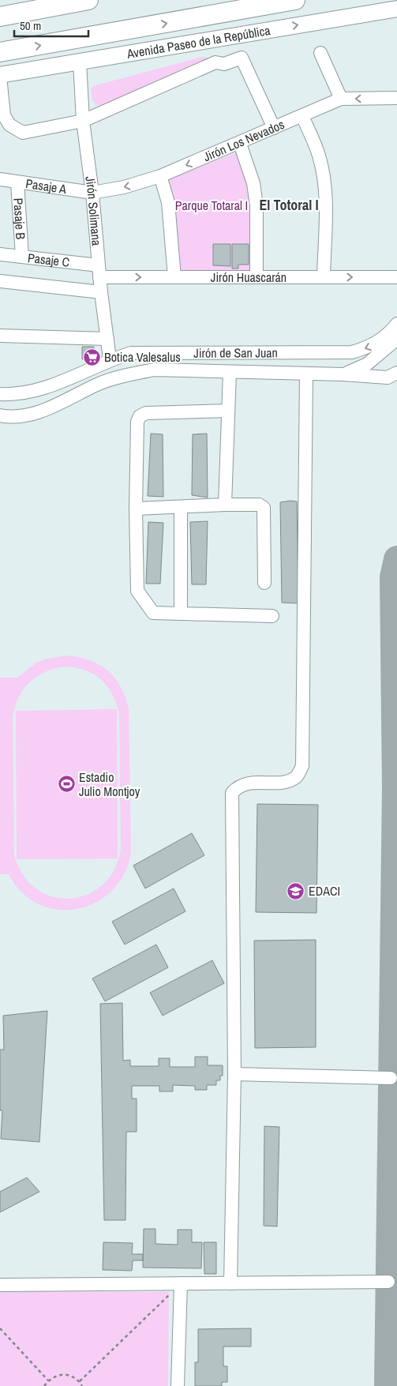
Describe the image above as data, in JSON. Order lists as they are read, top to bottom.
{
  "streets": {
    "main road": ["Avenida Paseo de la República"],
    "street": [
      "Jirón Los Nevados",
      "Pasaje A",
      "Jirón Solimana",
      "Pasaje B",
      "Pasaje C",
      "Jirón Huascarán",
      "Jirón de San Juan"
    ]
  },
  "crossings": [
    ["Avenida Paseo de la República", "Jirón Los Nevados"],
    ["Avenida Paseo de la República", "Jirón Solimana"],
    ["Jirón Los Nevados", "Pasaje A"],
    ["Jirón Los Nevados", "Jirón Solimana"],
    ["Pasaje A", "Jirón Solimana"],
    ["Pasaje A", "Pasaje B"],
    ["Jirón Solimana", "Pasaje C"],
    ["Jirón Solimana", "Jirón Huascarán"],
    ["Jirón Solimana", "Jirón de San Juan"],
    ["Pasaje B", "Pasaje C"],
    ["Pasaje C", "Jirón Huascarán"]
  ],
  "one_way": ["Avenida Paseo de la República", "Jirón Los Nevados"],
  "districts": ["El Totoral I"],
  "parks": ["Parque Totaral I"],
  "places": {
    "supermarket": ["Botica Valesalus"],
    "sports": ["Estadio Julio Montjoy"],
    "school or university": ["EDACI"]
  },
  "scale_bar": "50 m"
}
